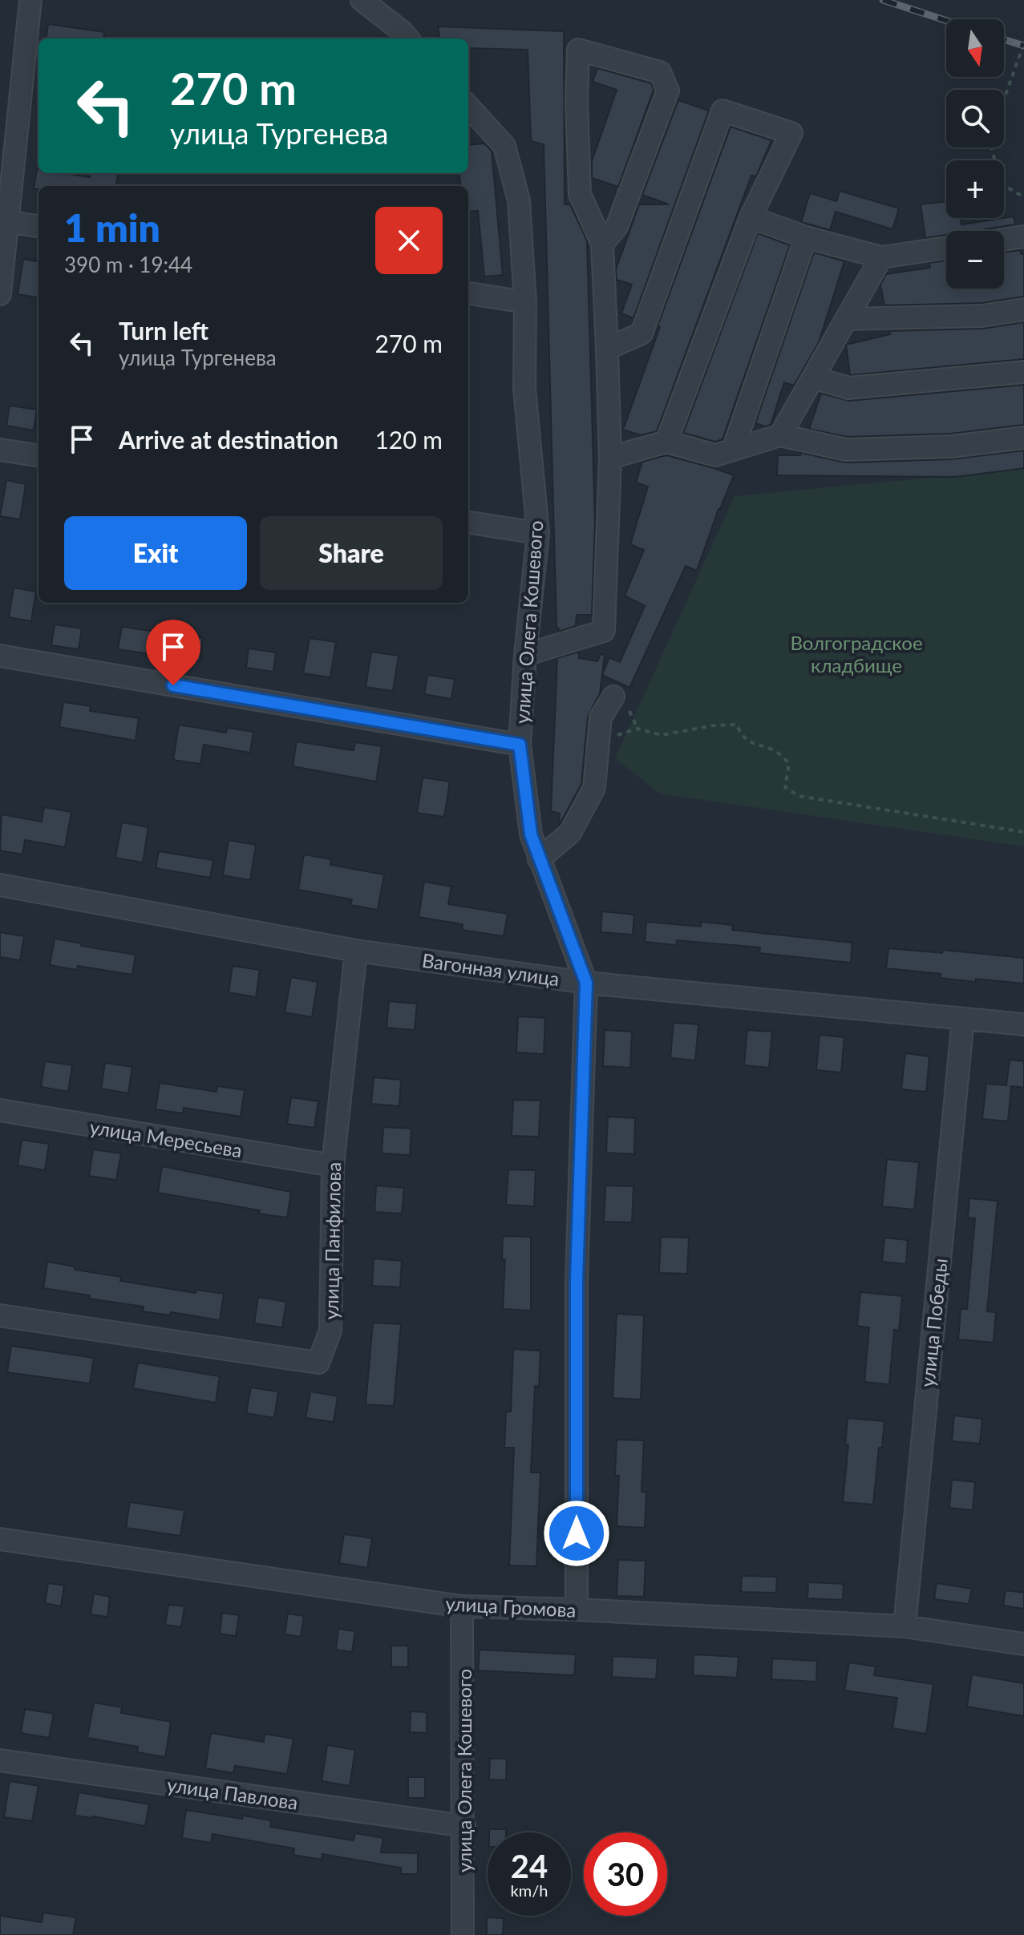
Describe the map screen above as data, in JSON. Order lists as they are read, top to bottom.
{
  "streets": {
    "street": [
      "улица Олега Кошевого",
      "Вагонная улица",
      "улица Мересьева",
      "улица Панфилова",
      "улица Победы",
      "улица Громова",
      "улица Павлова"
    ]
  },
  "crossings": [
    ["улица Олега Кошевого", "Вагонная улица"],
    ["улица Олега Кошевого", "улица Громова"],
    ["улица Олега Кошевого", "улица Павлова"],
    ["Вагонная улица", "улица Панфилова"],
    ["Вагонная улица", "улица Победы"],
    ["улица Мересьева", "улица Панфилова"],
    ["улица Победы", "улица Громова"]
  ],
  "parks": ["Волгоградское кладбище"],
  "north": "bottom",
  "page": {
    "map_buttons": ["+", "−"],
    "turn": ["270 m", "улица Тургенева"],
    "heading": ["1 min", "390 m · 19:44"],
    "list": [
      {
        "name": "Turn left",
        "note": "улица Тургенева",
        "value": "270 m"
      },
      {
        "name": "Arrive at destination",
        "value": "120 m"
      }
    ],
    "buttons": ["Exit", "Share"],
    "speed": "24 km/h",
    "limit": "30"
  }
}
